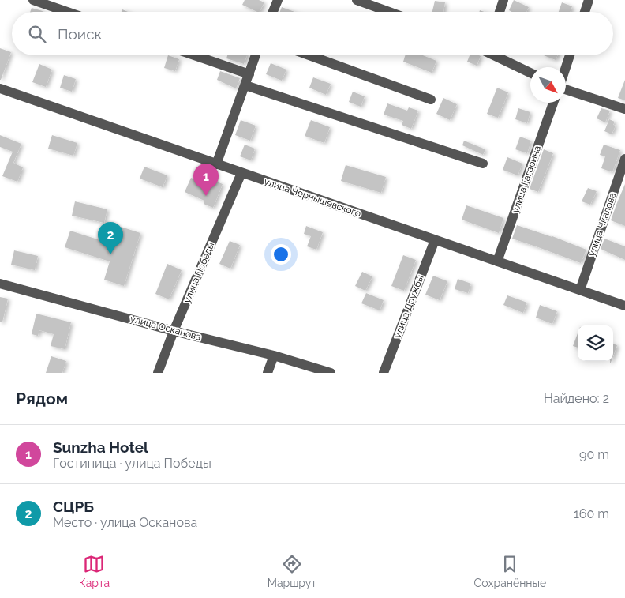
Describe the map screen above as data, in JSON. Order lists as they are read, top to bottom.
{
  "streets": {
    "street": [
      "улица Гагарина",
      "улица Чернышевского",
      "улица Чкалова",
      "улица Победы",
      "улица Дружбы",
      "улица Осканова"
    ]
  },
  "crossings": [
    ["улица Гагарина", "улица Чернышевского"],
    ["улица Чернышевского", "улица Чкалова"],
    ["улица Чернышевского", "улица Победы"],
    ["улица Чернышевского", "улица Дружбы"],
    ["улица Победы", "улица Осканова"]
  ],
  "north": "bottom right",
  "page": {
    "search": "Поиск",
    "pins": ["1", "2"],
    "heading": ["Рядом", "Найдено: 2"],
    "list": [
      {
        "mark": "1",
        "name": "Sunzha Hotel",
        "note": "Гостиница · улица Победы",
        "value": "90 m"
      },
      {
        "mark": "2",
        "name": "СЦРБ",
        "note": "Место · улица Осканова",
        "value": "160 m"
      }
    ],
    "nav": ["Карта", "Маршрут", "Сохранённые"]
  }
}
